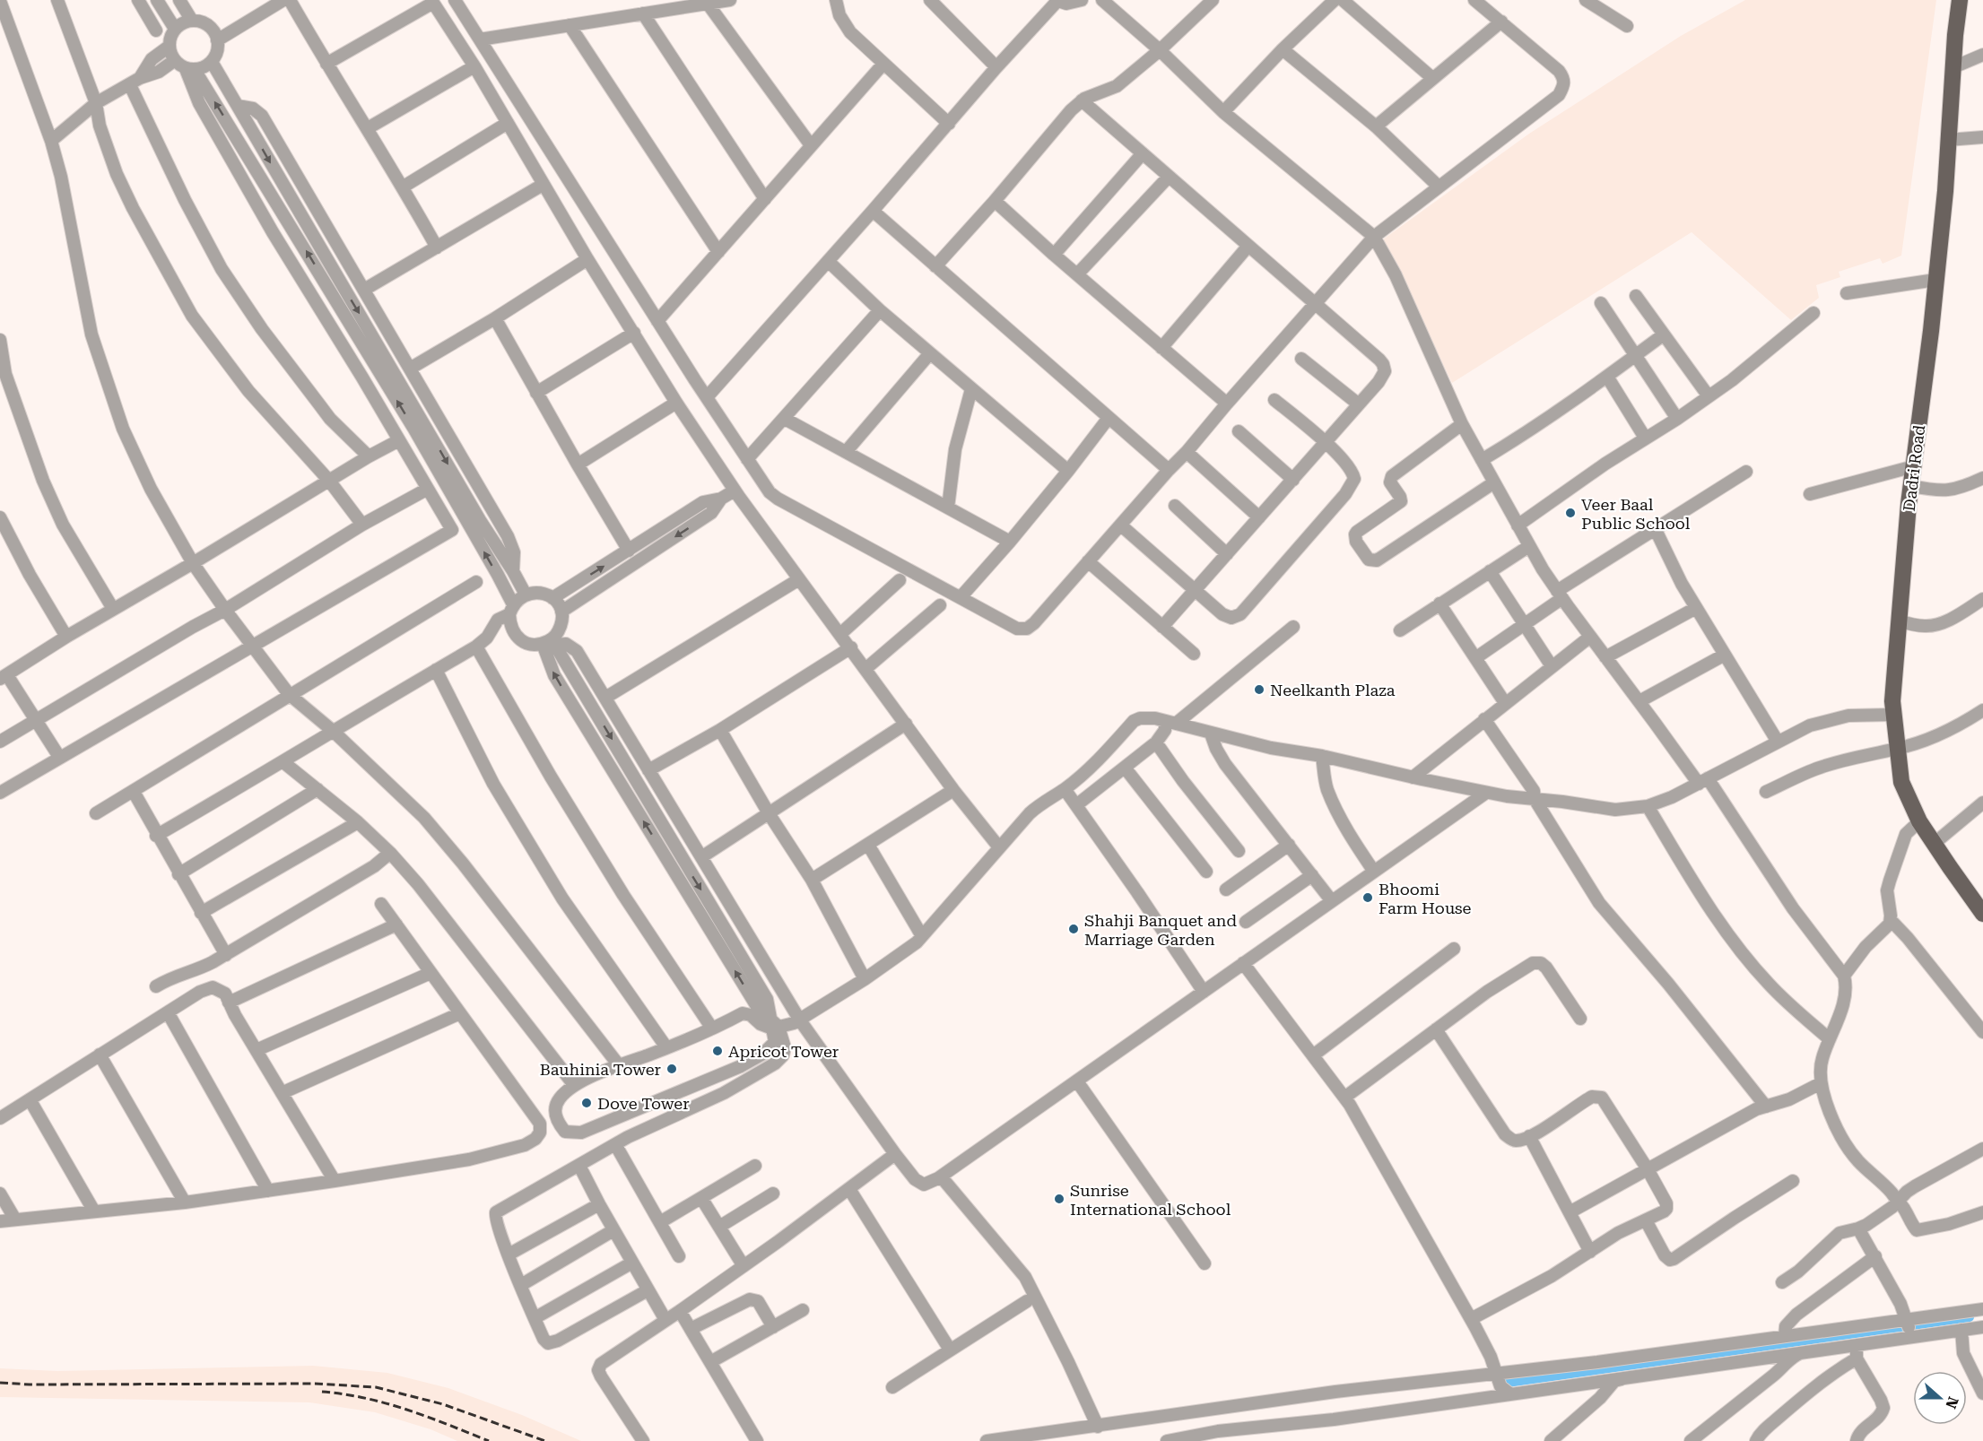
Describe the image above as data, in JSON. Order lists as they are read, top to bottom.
{
  "streets": {
    "main road": ["Dadri Road"]
  },
  "places": [
    "Veer Baal Public School",
    "Neelkanth Plaza",
    "Bhoomi Farm House",
    "Shahji Banquet and Marriage Garden",
    "Apricot Tower",
    "Bauhinia Tower",
    "Dove Tower",
    "Sunrise International School"
  ],
  "north": "right"
}
